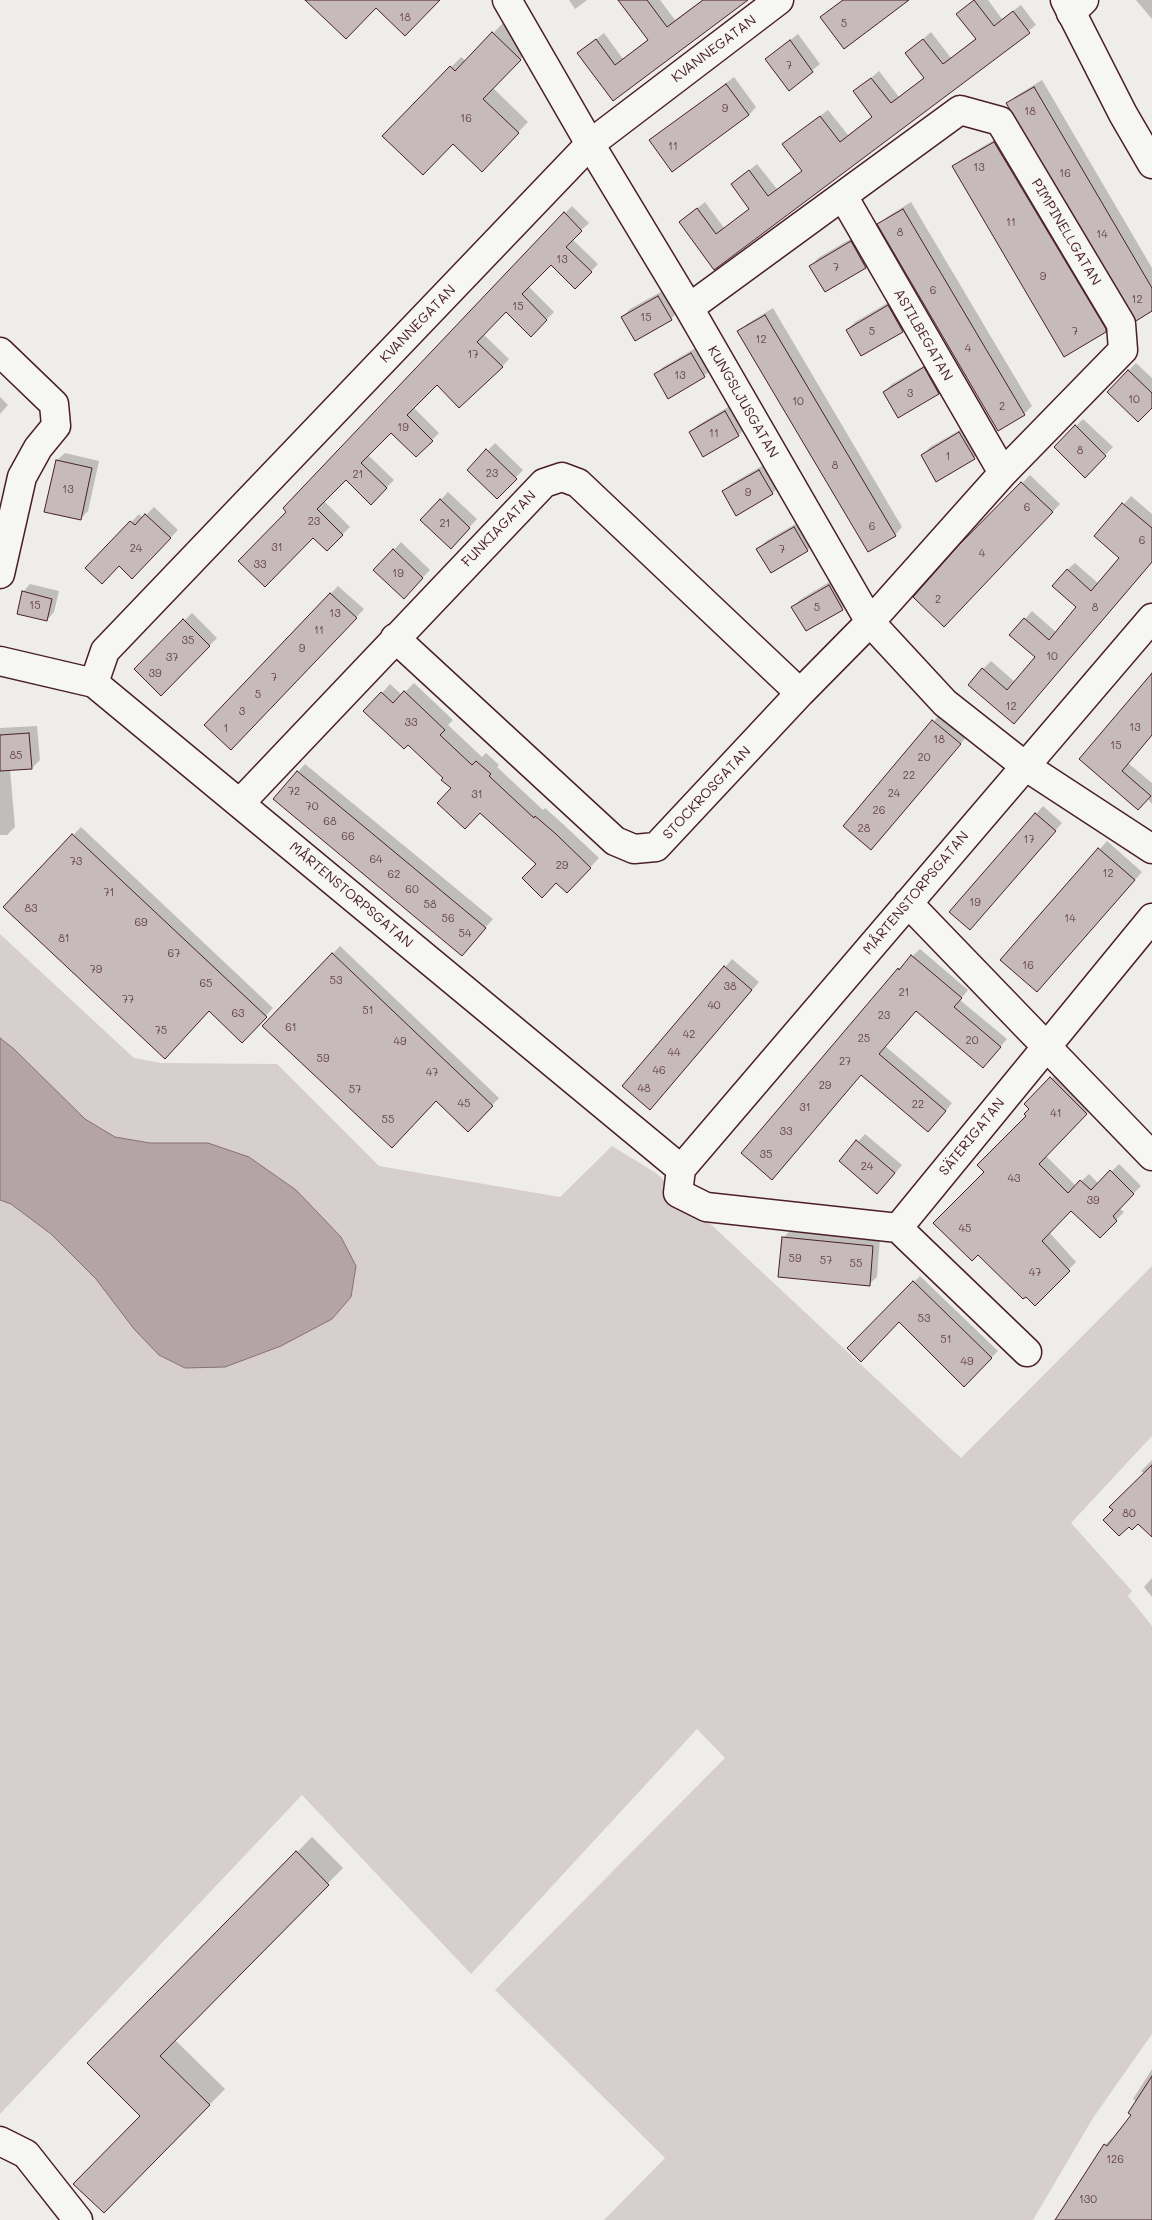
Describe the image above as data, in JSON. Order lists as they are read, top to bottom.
{
  "streets": {
    "street": [
      "KVANNEGATAN",
      "PIMPINELLGATAN",
      "ASTILBEGATAN",
      "KUNGSLJUSGATAN",
      "FUNKIAGATAN",
      "STOCKROSGATAN",
      "MÅRTENSTORPSGATAN",
      "SÄTERIGATAN"
    ]
  },
  "crossings": [
    ["KVANNEGATAN", "KUNGSLJUSGATAN"],
    ["KVANNEGATAN", "MÅRTENSTORPSGATAN"],
    ["PIMPINELLGATAN", "ASTILBEGATAN"],
    ["PIMPINELLGATAN", "KUNGSLJUSGATAN"],
    ["PIMPINELLGATAN", "STOCKROSGATAN"],
    ["KUNGSLJUSGATAN", "STOCKROSGATAN"],
    ["KUNGSLJUSGATAN", "MÅRTENSTORPSGATAN"],
    ["FUNKIAGATAN", "STOCKROSGATAN"],
    ["FUNKIAGATAN", "MÅRTENSTORPSGATAN"]
  ],
  "house_numbers": [
    "18",
    "5",
    "7",
    "9",
    "18",
    "16",
    "11",
    "13",
    "16",
    "11",
    "8",
    "14",
    "13",
    "7",
    "9",
    "6",
    "12",
    "15",
    "15",
    "5",
    "7",
    "12",
    "4",
    "17",
    "13",
    "3",
    "10",
    "10",
    "2",
    "19",
    "11",
    "8",
    "1",
    "8",
    "23",
    "21",
    "13",
    "9",
    "6",
    "23",
    "21",
    "6",
    "6",
    "31",
    "24",
    "7",
    "4",
    "33",
    "19",
    "2",
    "15",
    "5",
    "8",
    "13",
    "11",
    "35",
    "9",
    "10",
    "37",
    "39",
    "7",
    "5",
    "12",
    "3",
    "33",
    "13",
    "1",
    "18",
    "15",
    "85",
    "20",
    "22",
    "72",
    "24",
    "31",
    "70",
    "26",
    "68",
    "28",
    "66",
    "17",
    "64",
    "73",
    "29",
    "12",
    "62",
    "60",
    "71",
    "19",
    "58",
    "83",
    "56",
    "14",
    "69",
    "54",
    "81",
    "67",
    "16",
    "79",
    "53",
    "65",
    "38",
    "21",
    "77",
    "40",
    "51",
    "63",
    "23",
    "61",
    "75",
    "42",
    "25",
    "20",
    "49",
    "44",
    "59",
    "27",
    "46",
    "47",
    "29",
    "48",
    "57",
    "45",
    "22",
    "31",
    "41",
    "55",
    "33",
    "35",
    "24",
    "43",
    "39",
    "45",
    "59",
    "57",
    "55",
    "47",
    "53",
    "51",
    "49",
    "80",
    "126",
    "130"
  ]
}
